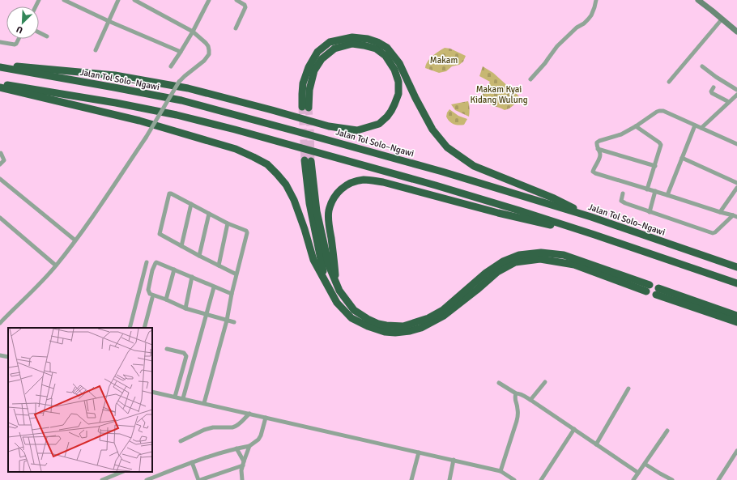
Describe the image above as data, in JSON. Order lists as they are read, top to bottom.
{
  "streets": {
    "highway": ["Jalan Tol Solo–Ngawi"]
  },
  "parks": ["Makam", "Makam Kyai Kidang Wulung"],
  "north": "bottom left"
}
